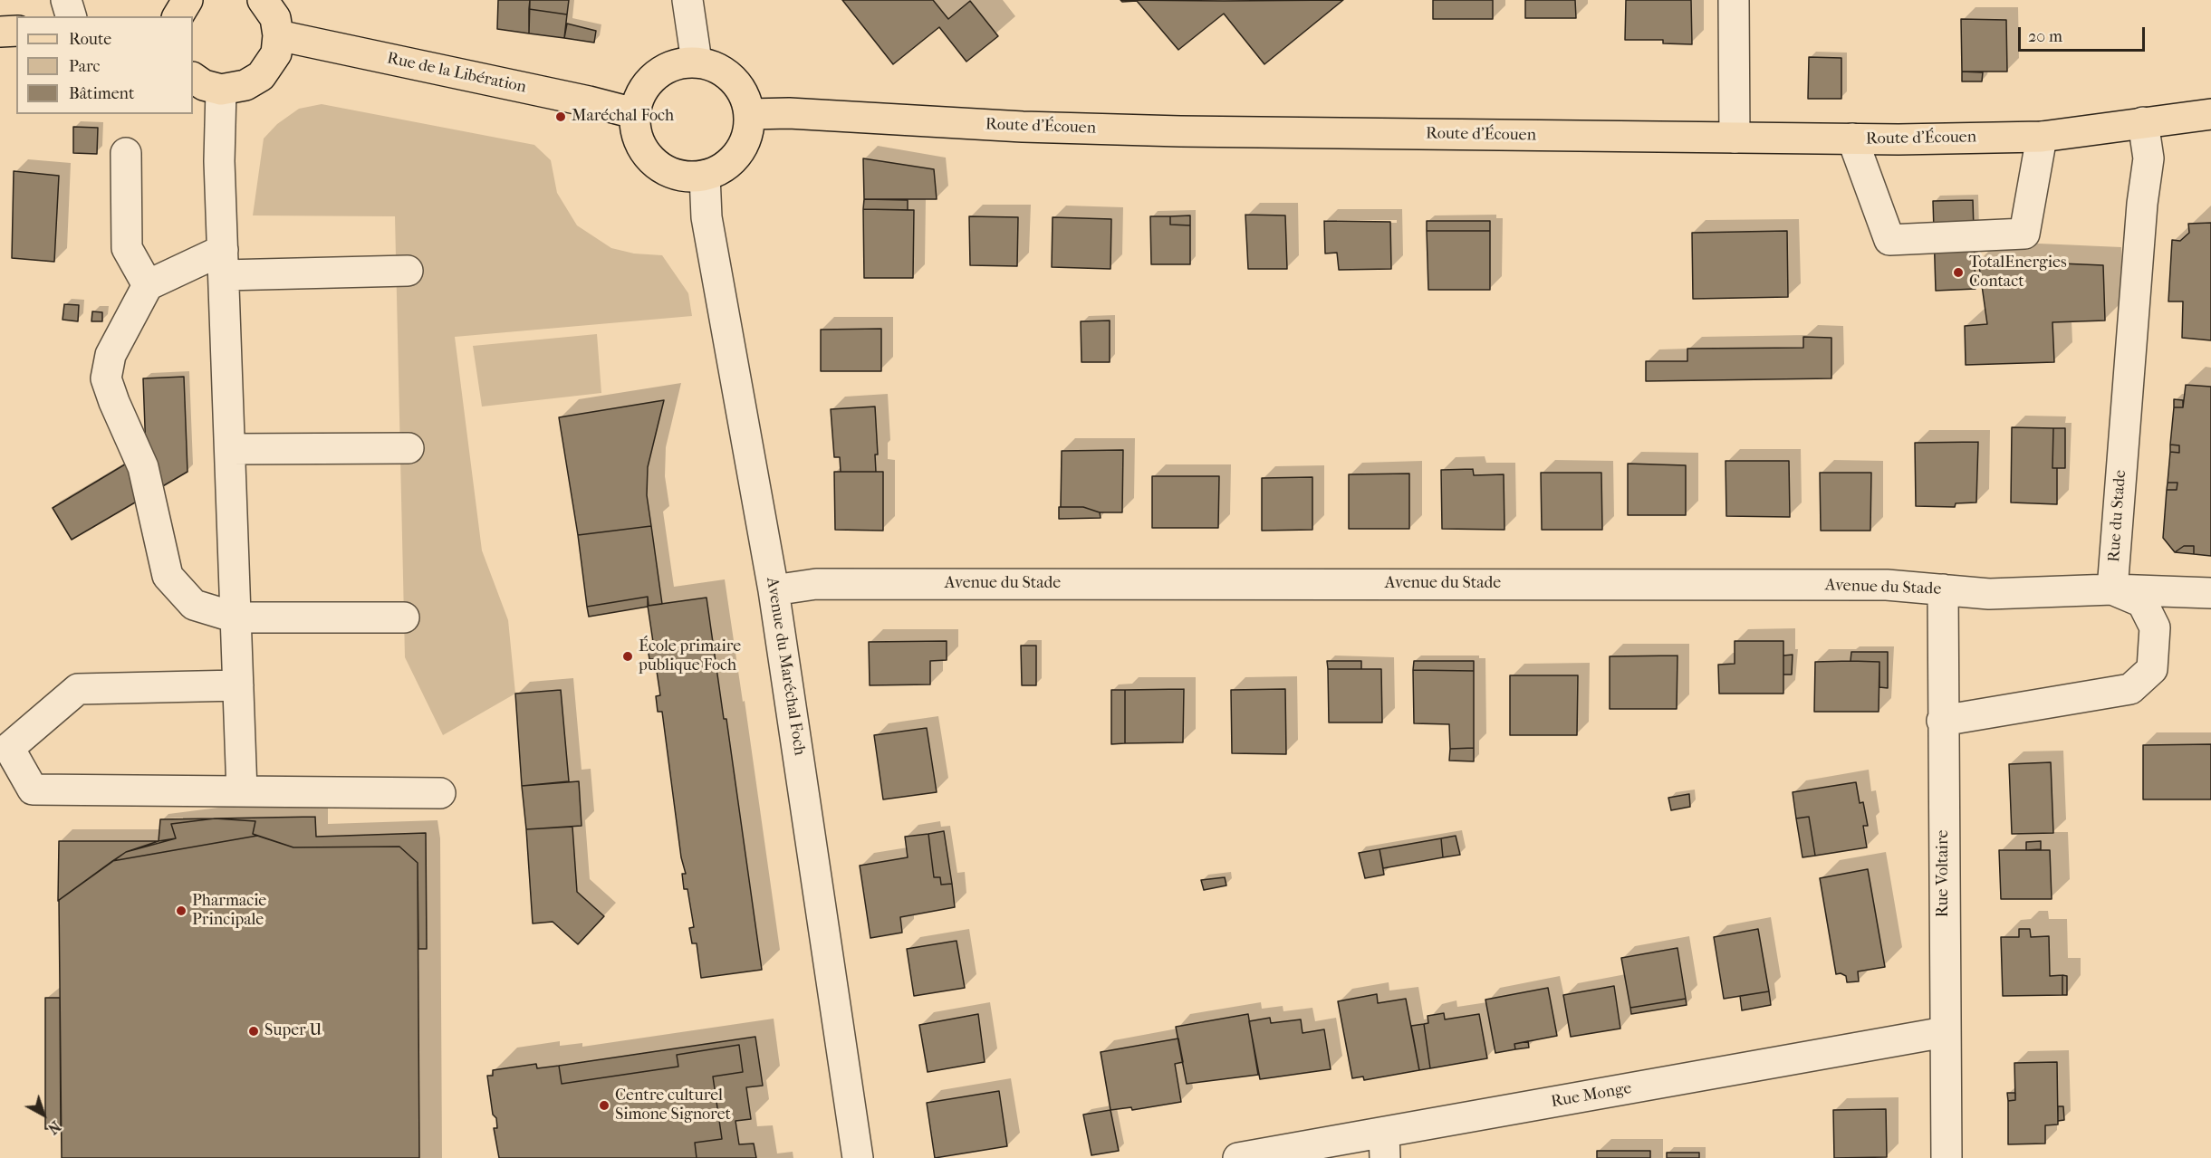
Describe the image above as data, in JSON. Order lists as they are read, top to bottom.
{
  "streets": {
    "main road": ["Rue de la Libération", "Route d'Écouen"],
    "street": [
      "Rue du Stade",
      "Avenue du Stade",
      "Avenue du Maréchal Foch",
      "Rue Voltaire",
      "Rue Monge"
    ]
  },
  "crossings": [
    ["Rue de la Libération", "Route d'Écouen"],
    ["Rue de la Libération", "Avenue du Maréchal Foch"],
    ["Route d'Écouen", "Rue du Stade"],
    ["Route d'Écouen", "Avenue du Maréchal Foch"],
    ["Rue du Stade", "Avenue du Stade"],
    ["Avenue du Stade", "Avenue du Maréchal Foch"],
    ["Avenue du Stade", "Rue Voltaire"],
    ["Rue Voltaire", "Rue Monge"]
  ],
  "places": [
    "Maréchal Foch",
    "TotalEnergies Contact",
    "École primaire publique Foch",
    "Pharmacie Principale",
    "Super U",
    "Centre culturel Simone Signoret"
  ],
  "legend": ["Route", "Parc", "Bâtiment"],
  "scale_bar": "20 m",
  "north": "bottom right"
}
